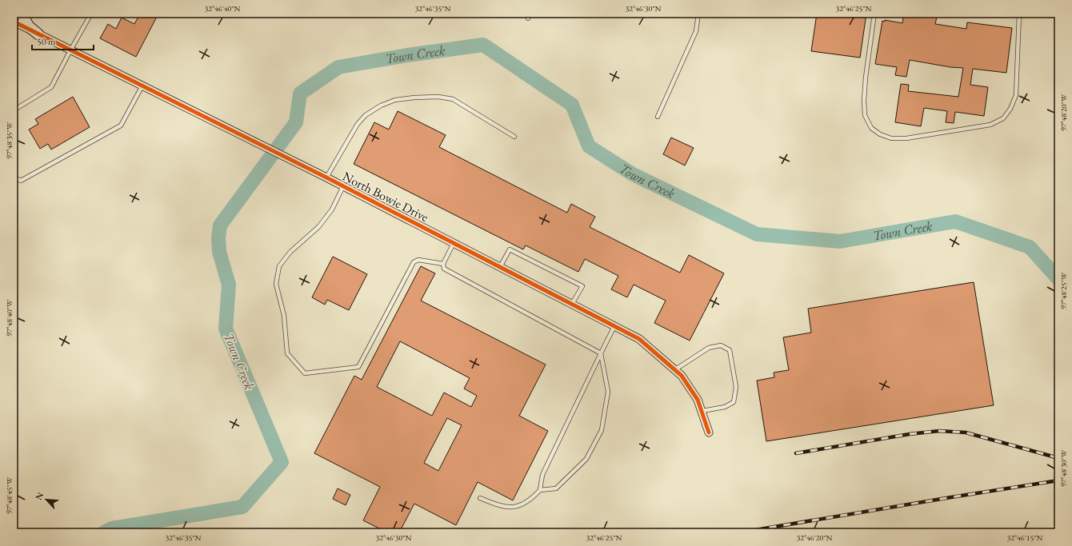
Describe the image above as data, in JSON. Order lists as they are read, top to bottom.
{
  "streets": {
    "street": ["North Bowie Drive"]
  },
  "water": ["Town Creek"],
  "scale_bar": "50 m",
  "north": "top left",
  "coordinates": [
    "32°46'40\"N",
    "32°46'35\"N",
    "32°46'30\"N",
    "32°46'25\"N",
    "97°48'20\"W",
    "97°48'35\"W",
    "97°48'25\"W",
    "97°48'40\"W",
    "97°48'30\"W",
    "97°48'45\"W",
    "32°46'20\"N",
    "32°46'15\"N"
  ]
}
